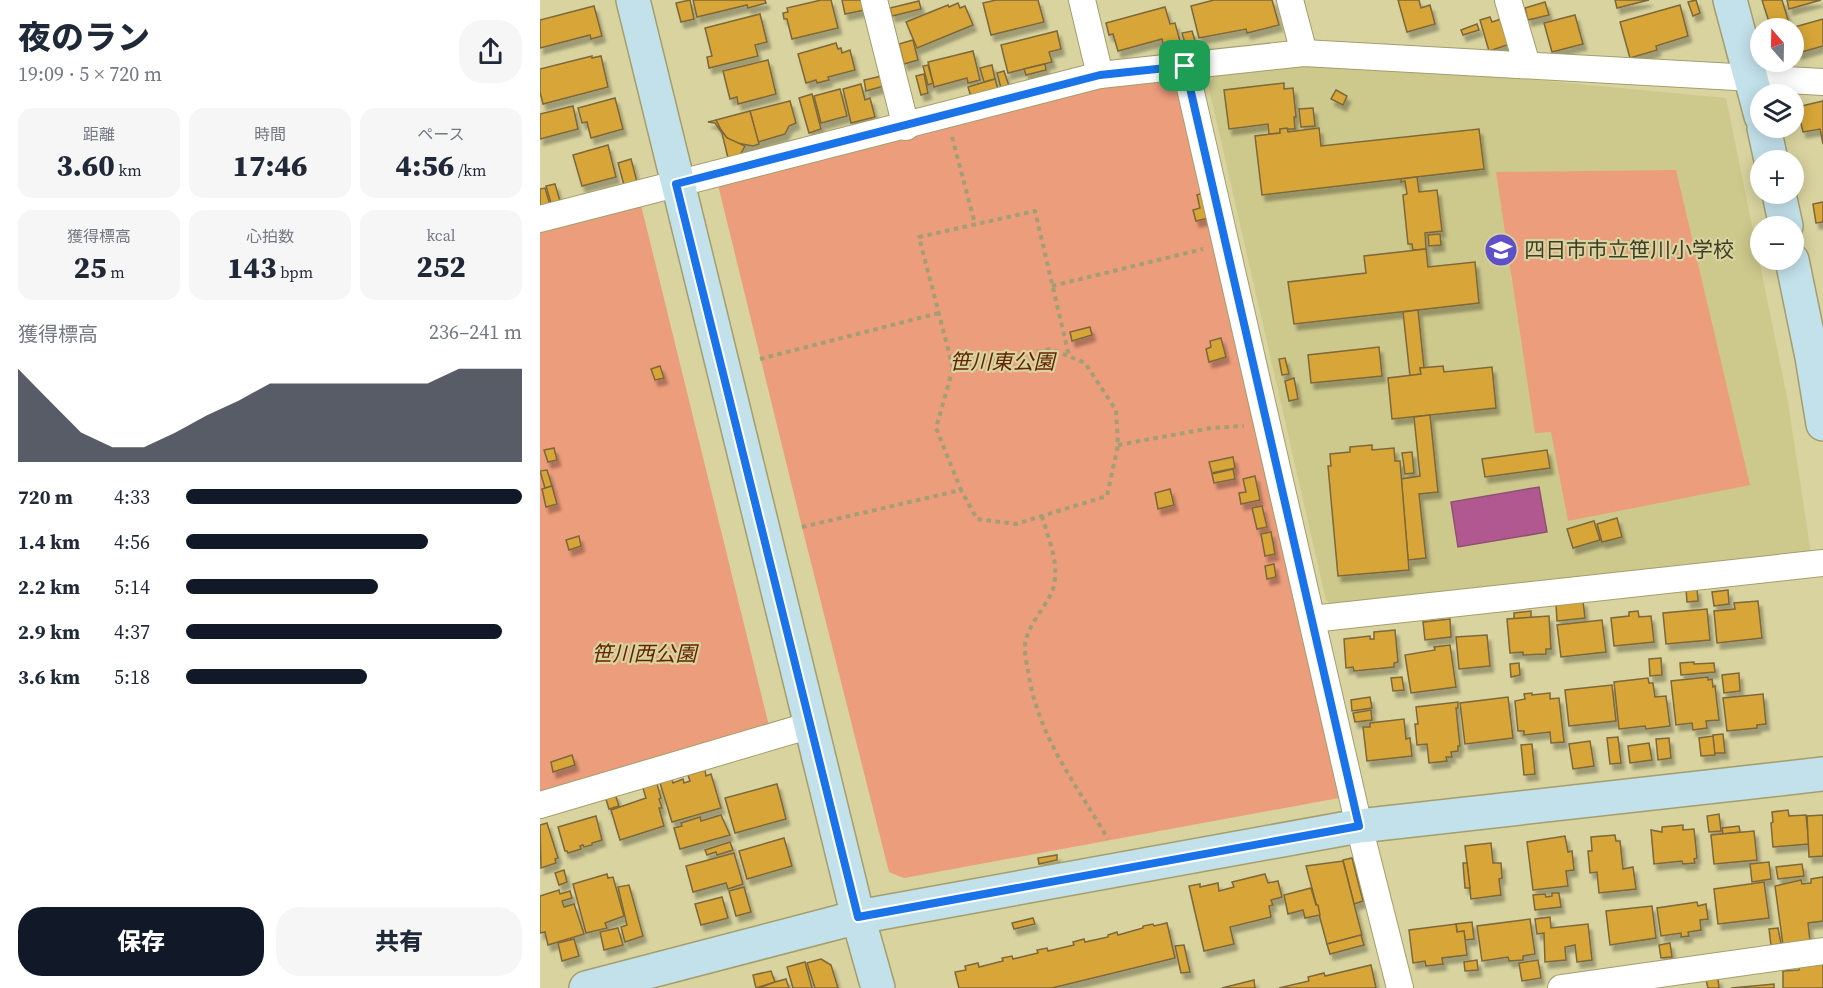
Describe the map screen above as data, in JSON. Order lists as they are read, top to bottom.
{
  "parks": ["笹川東公園", "笹川西公園"],
  "places": {
    "school or university": ["四日市市立笹川小学校"]
  },
  "north": "top",
  "page": {
    "heading": ["夜のラン", "19:09 · 5 × 720 m"],
    "map_buttons": ["+", "−"],
    "stats": [
      ["距離", "3.60 km"],
      ["時間", "17:46"],
      ["ペース", "4:56 /km"],
      ["獲得標高", "25 m"],
      ["心拍数", "143 bpm"],
      ["kcal", "252"]
    ],
    "chart": ["獲得標高", "236–241 m"],
    "list": [
      {
        "name": "720 m",
        "note": "4:33"
      },
      {
        "name": "1.4 km",
        "note": "4:56"
      },
      {
        "name": "2.2 km",
        "note": "5:14"
      },
      {
        "name": "2.9 km",
        "note": "4:37"
      },
      {
        "name": "3.6 km",
        "note": "5:18"
      }
    ],
    "buttons": ["保存", "共有"]
  }
}
